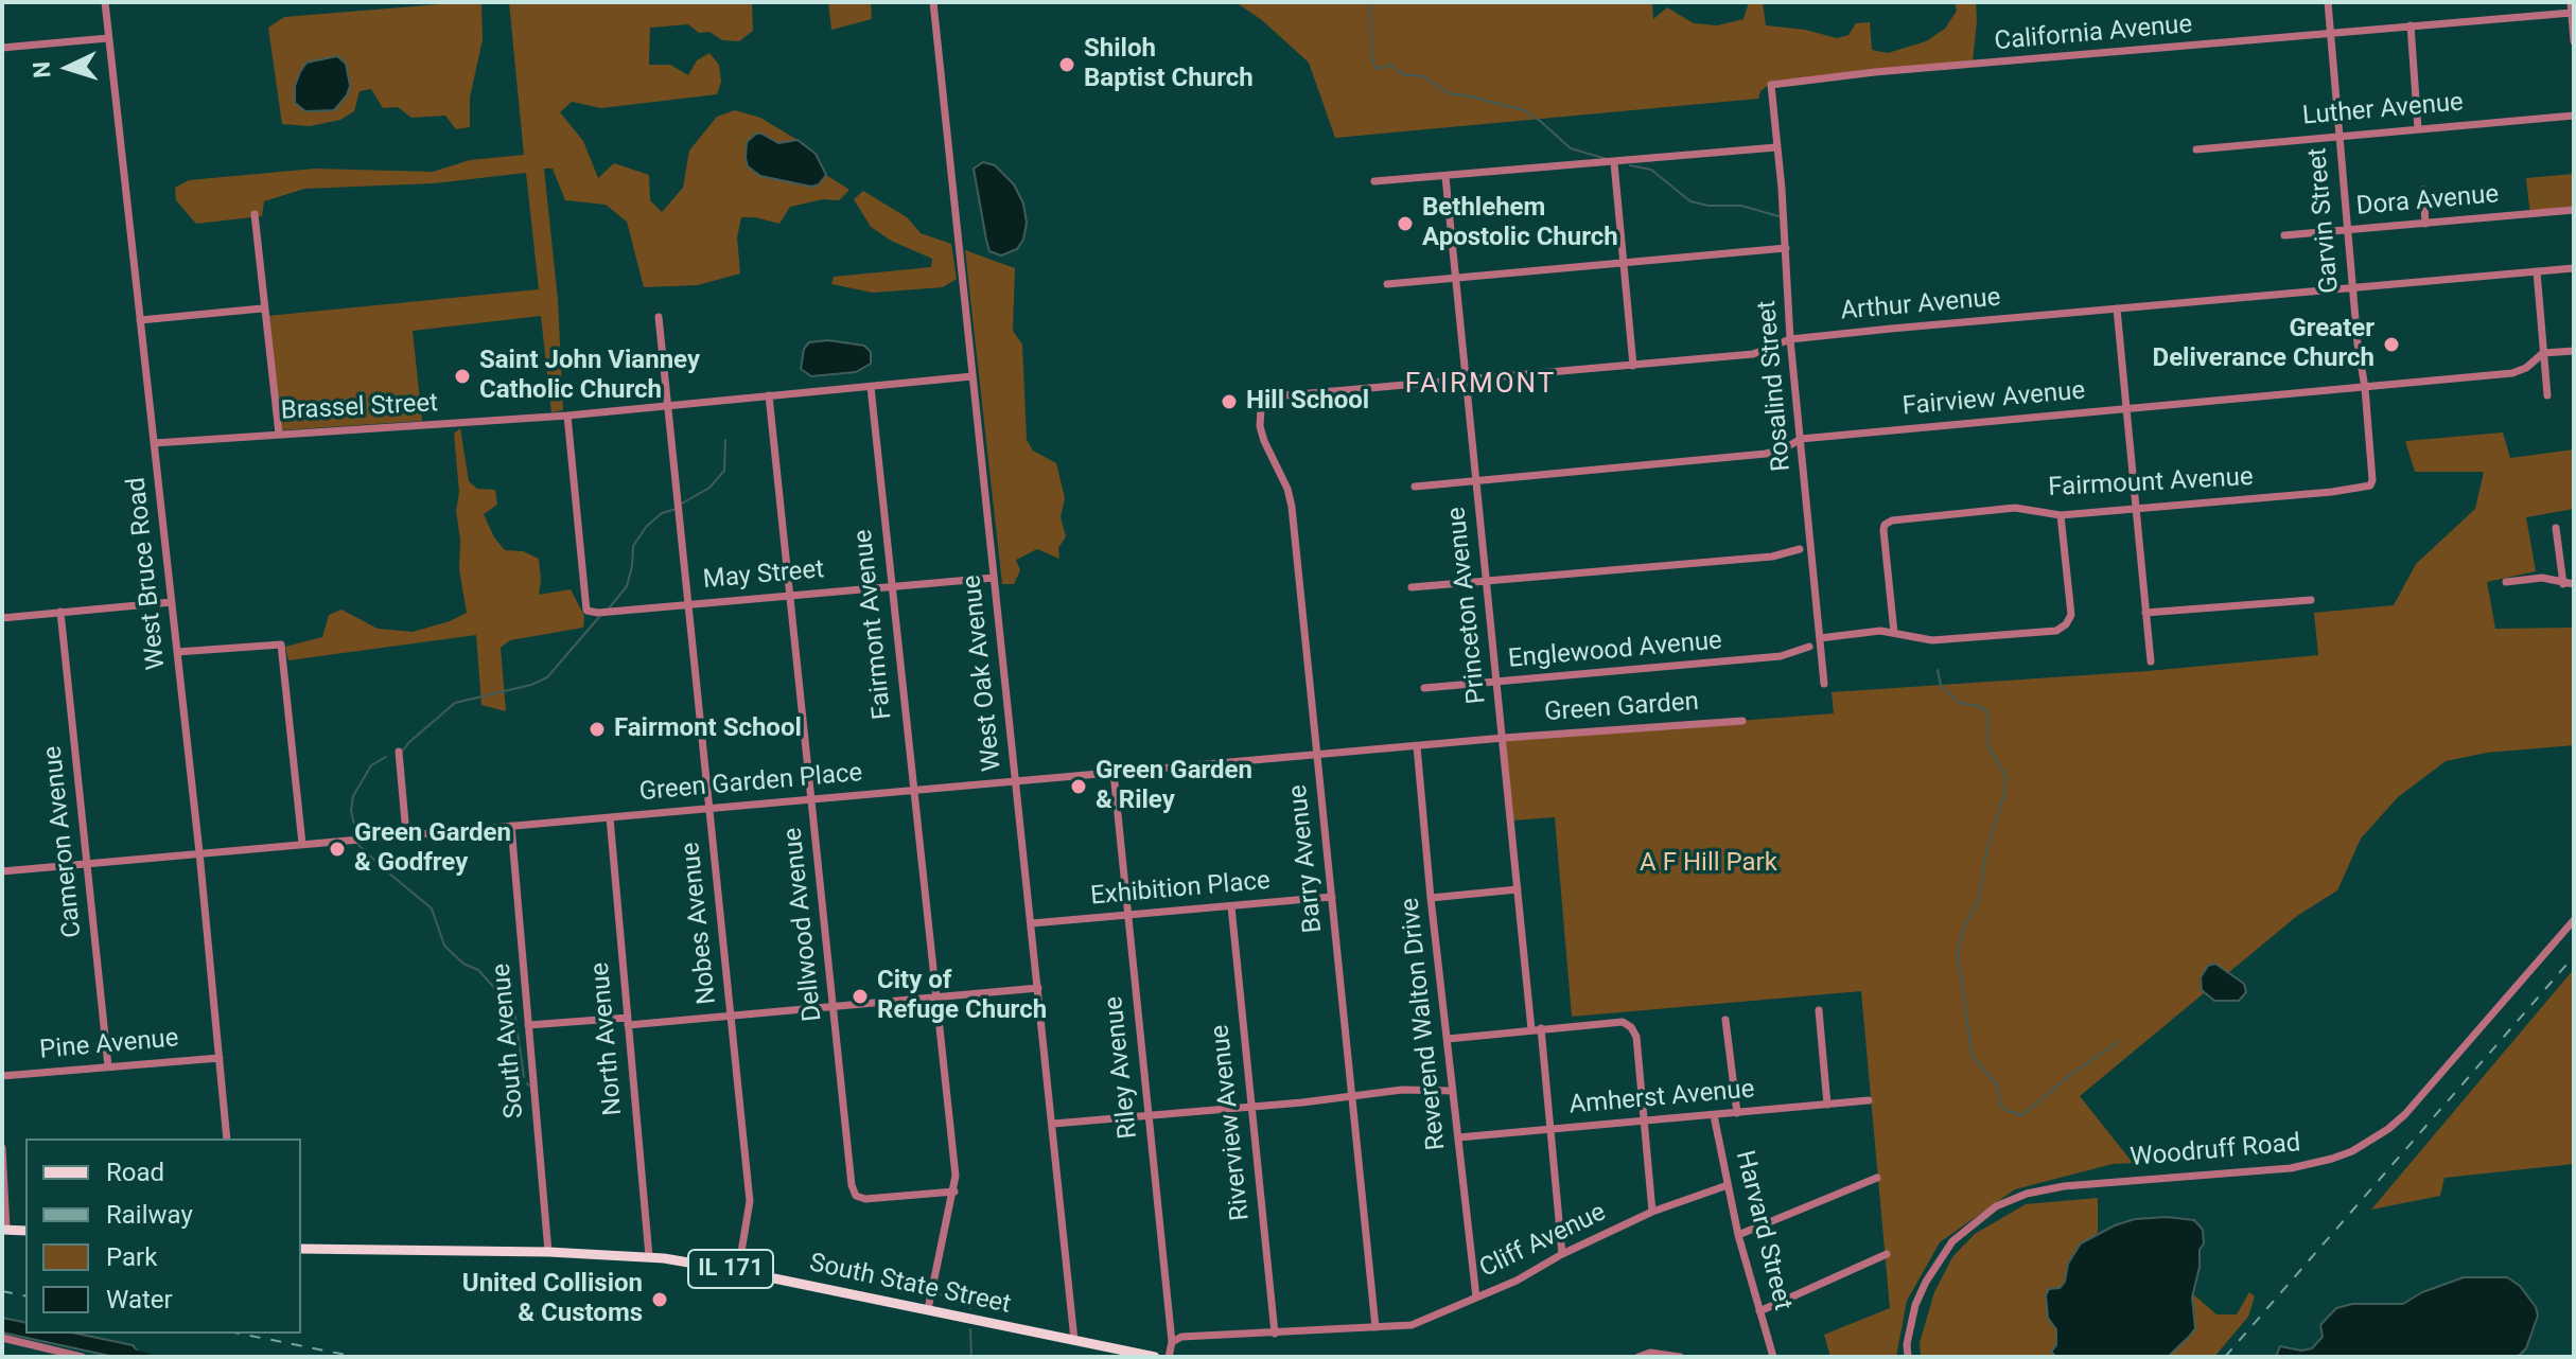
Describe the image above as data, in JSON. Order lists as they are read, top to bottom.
{
  "streets": {
    "main road": ["IL 171", "South State Street"],
    "street": [
      "California Avenue",
      "Luther Avenue",
      "Dora Avenue",
      "Garvin Street",
      "Arthur Avenue",
      "Rosalind Street",
      "Fairview Avenue",
      "Brassel Street",
      "Fairmount Avenue",
      "West Bruce Road",
      "May Street",
      "Princeton Avenue",
      "Fairmont Avenue",
      "Englewood Avenue",
      "West Oak Avenue",
      "Green Garden",
      "Green Garden Place",
      "Cameron Avenue",
      "Barry Avenue",
      "Exhibition Place",
      "Nobes Avenue",
      "Dellwood Avenue",
      "Reverend Walton Drive",
      "North Avenue",
      "South Avenue",
      "Pine Avenue",
      "Riley Avenue",
      "Amherst Avenue",
      "Riverview Avenue",
      "Woodruff Road",
      "Harvard Street",
      "Cliff Avenue"
    ]
  },
  "crossings": [
    ["California Avenue", "Garvin Street"],
    ["California Avenue", "Rosalind Street"],
    ["Luther Avenue", "Garvin Street"],
    ["Dora Avenue", "Garvin Street"],
    ["Garvin Street", "Arthur Avenue"],
    ["Garvin Street", "Fairview Avenue"],
    ["Garvin Street", "Fairmount Avenue"],
    ["Arthur Avenue", "Rosalind Street"],
    ["Arthur Avenue", "Princeton Avenue"],
    ["Arthur Avenue", "Barry Avenue"],
    ["Rosalind Street", "Fairview Avenue"],
    ["Fairview Avenue", "Princeton Avenue"],
    ["Brassel Street", "West Bruce Road"],
    ["Brassel Street", "May Street"],
    ["Brassel Street", "Fairmont Avenue"],
    ["Brassel Street", "West Oak Avenue"],
    ["Brassel Street", "Nobes Avenue"],
    ["Brassel Street", "Dellwood Avenue"],
    ["West Bruce Road", "Green Garden Place"],
    ["West Bruce Road", "Pine Avenue"],
    ["May Street", "Fairmont Avenue"],
    ["May Street", "West Oak Avenue"],
    ["May Street", "Nobes Avenue"],
    ["May Street", "Dellwood Avenue"],
    ["Princeton Avenue", "Englewood Avenue"],
    ["Princeton Avenue", "Green Garden"],
    ["Princeton Avenue", "Green Garden Place"],
    ["Princeton Avenue", "Amherst Avenue"],
    ["Princeton Avenue", "Cliff Avenue"],
    ["Fairmont Avenue", "Green Garden Place"],
    ["Fairmont Avenue", "Dellwood Avenue"],
    ["Fairmont Avenue", "South State Street"],
    ["West Oak Avenue", "Green Garden Place"],
    ["West Oak Avenue", "Exhibition Place"],
    ["West Oak Avenue", "South State Street"],
    ["Green Garden", "Green Garden Place"],
    ["Green Garden Place", "Cameron Avenue"],
    ["Green Garden Place", "Barry Avenue"],
    ["Green Garden Place", "Nobes Avenue"],
    ["Green Garden Place", "Dellwood Avenue"],
    ["Green Garden Place", "Reverend Walton Drive"],
    ["Green Garden Place", "North Avenue"],
    ["Green Garden Place", "South Avenue"],
    ["Green Garden Place", "Riley Avenue"],
    ["Cameron Avenue", "Pine Avenue"],
    ["Barry Avenue", "Exhibition Place"],
    ["Barry Avenue", "Cliff Avenue"],
    ["Exhibition Place", "Riley Avenue"],
    ["Exhibition Place", "Riverview Avenue"],
    ["Nobes Avenue", "South State Street"],
    ["Reverend Walton Drive", "Amherst Avenue"],
    ["Reverend Walton Drive", "Cliff Avenue"],
    ["North Avenue", "South State Street"],
    ["South Avenue", "South State Street"],
    ["Riley Avenue", "Cliff Avenue"],
    ["Amherst Avenue", "Harvard Street"],
    ["Riverview Avenue", "Cliff Avenue"],
    ["Harvard Street", "Cliff Avenue"]
  ],
  "districts": ["FAIRMONT"],
  "parks": ["A F Hill Park"],
  "places": [
    "Shiloh Baptist Church",
    "Bethlehem Apostolic Church",
    "Greater Deliverance Church",
    "Saint John Vianney Catholic Church",
    "Hill School",
    "Fairmont School",
    "Green Garden & Riley",
    "Green Garden & Godfrey",
    "City of Refuge Church",
    "United Collision & Customs"
  ],
  "legend": [
    "Road",
    "Railway",
    "Park",
    "Water"
  ],
  "north": "left"
}
